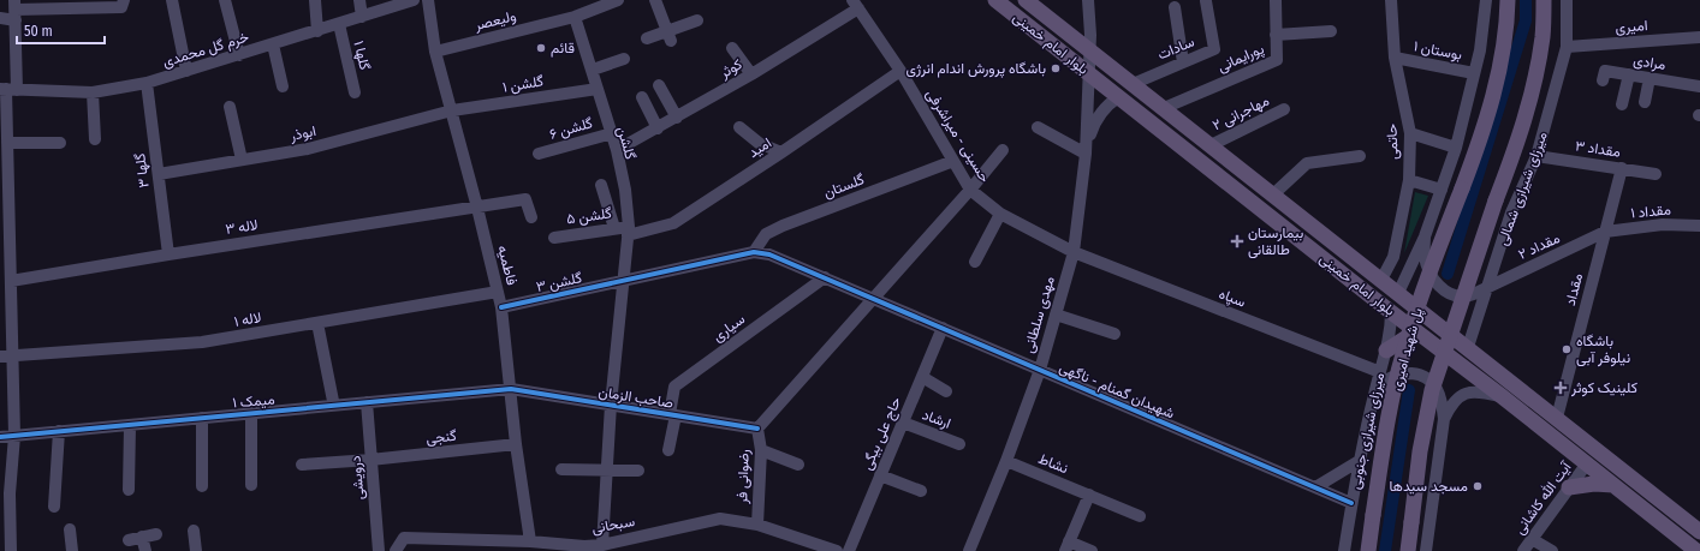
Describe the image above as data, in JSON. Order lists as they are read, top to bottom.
{
  "streets": {
    "main road": ["بلوار امام خمینی", "میرزای شیرازی شمالی", "پل شهید امیری"],
    "street": [
      "ولیعصر",
      "امیری",
      "سادات",
      "خرم گل محمدی",
      "بوستان ۱",
      "گلها ۱",
      "پورایمانی",
      "مرادی",
      "کوثر",
      "گلشن ۱",
      "مهاجرانی ۲",
      "گلشن ۶",
      "ابوذر",
      "حسینی - میراشرفی",
      "حاتمی",
      "گلشن",
      "امید",
      "مقداد ۳",
      "گلها ۳",
      "گلستان",
      "مقداد ۱",
      "گلشن ۵",
      "لاله ۳",
      "مقداد ۲",
      "فاطمیه",
      "گلشن ۳",
      "مقداد",
      "سپاه",
      "مهدی سلطانی",
      "لاله ۱",
      "سیاری",
      "شهیدان گمنام - ناگهی",
      "صاحب الزمان",
      "میمک ۱",
      "ارشاد",
      "میرزای شیرازی جنوبی",
      "حاج علی بیگی",
      "گنجی",
      "نشاط",
      "رضوانی فر",
      "درویشی",
      "آیت الله کاشانی",
      "سبحانی"
    ]
  },
  "crossings": [
    ["ولیعصر", "گلشن"],
    ["ولیعصر", "فاطمیه"],
    ["امیری", "میرزای شیرازی شمالی"],
    ["بلوار امام خمینی", "سادات"],
    ["بلوار امام خمینی", "پورایمانی"],
    ["بلوار امام خمینی", "مهاجرانی ۲"],
    ["بلوار امام خمینی", "حاتمی"],
    ["بلوار امام خمینی", "میرزای شیرازی شمالی"],
    ["بلوار امام خمینی", "مقداد"],
    ["بلوار امام خمینی", "مهدی سلطانی"],
    ["بلوار امام خمینی", "میرزای شیرازی جنوبی"],
    ["بلوار امام خمینی", "آیت الله کاشانی"],
    ["خرم گل محمدی", "گلها ۱"],
    ["خرم گل محمدی", "گلها ۳"],
    ["بوستان ۱", "حاتمی"],
    ["کوثر", "حسینی - میراشرفی"],
    ["کوثر", "گلشن"],
    ["گلشن ۱", "ابوذر"],
    ["گلشن ۱", "گلشن"],
    ["گلشن ۱", "فاطمیه"],
    ["گلشن ۶", "گلشن"],
    ["ابوذر", "گلها ۳"],
    ["ابوذر", "فاطمیه"],
    ["حسینی - میراشرفی", "امید"],
    ["حسینی - میراشرفی", "گلستان"],
    ["حسینی - میراشرفی", "سپاه"],
    ["حسینی - میراشرفی", "مهدی سلطانی"],
    ["گلشن", "امید"],
    ["گلشن", "گلشن ۵"],
    ["گلشن", "گلشن ۳"],
    ["گلشن", "صاحب الزمان"],
    ["گلشن", "سبحانی"],
    ["امید", "گلشن ۵"],
    ["مقداد ۳", "میرزای شیرازی شمالی"],
    ["مقداد ۳", "مقداد"],
    ["گلها ۳", "لاله ۳"],
    ["میرزای شیرازی شمالی", "مقداد ۲"],
    ["مقداد ۱", "مقداد ۲"],
    ["مقداد ۱", "مقداد"],
    ["لاله ۳", "فاطمیه"],
    ["مقداد ۲", "مقداد"],
    ["فاطمیه", "گلشن ۳"],
    ["فاطمیه", "لاله ۱"],
    ["فاطمیه", "صاحب الزمان"],
    ["فاطمیه", "میمک ۱"],
    ["فاطمیه", "گنجی"],
    ["فاطمیه", "سبحانی"],
    ["سپاه", "مهدی سلطانی"],
    ["سپاه", "میرزای شیرازی جنوبی"],
    ["مهدی سلطانی", "شهیدان گمنام - ناگهی"],
    ["مهدی سلطانی", "نشاط"],
    ["سیاری", "صاحب الزمان"],
    ["شهیدان گمنام - ناگهی", "میرزای شیرازی جنوبی"],
    ["شهیدان گمنام - ناگهی", "حاج علی بیگی"],
    ["صاحب الزمان", "میمک ۱"],
    ["صاحب الزمان", "رضوانی فر"],
    ["میمک ۱", "درویشی"],
    ["ارشاد", "حاج علی بیگی"],
    ["گنجی", "درویشی"],
    ["رضوانی فر", "سبحانی"]
  ],
  "places": {
    "other": [
      "قائم",
      "باشگاه پرورش اندام انرژی",
      "باشگاه نیلوفر آبی",
      "مسجد سیدها"
    ],
    "health": ["بیمارستان طالقانی", "کلینیک کوثر"]
  },
  "scale_bar": "50 m"
}
